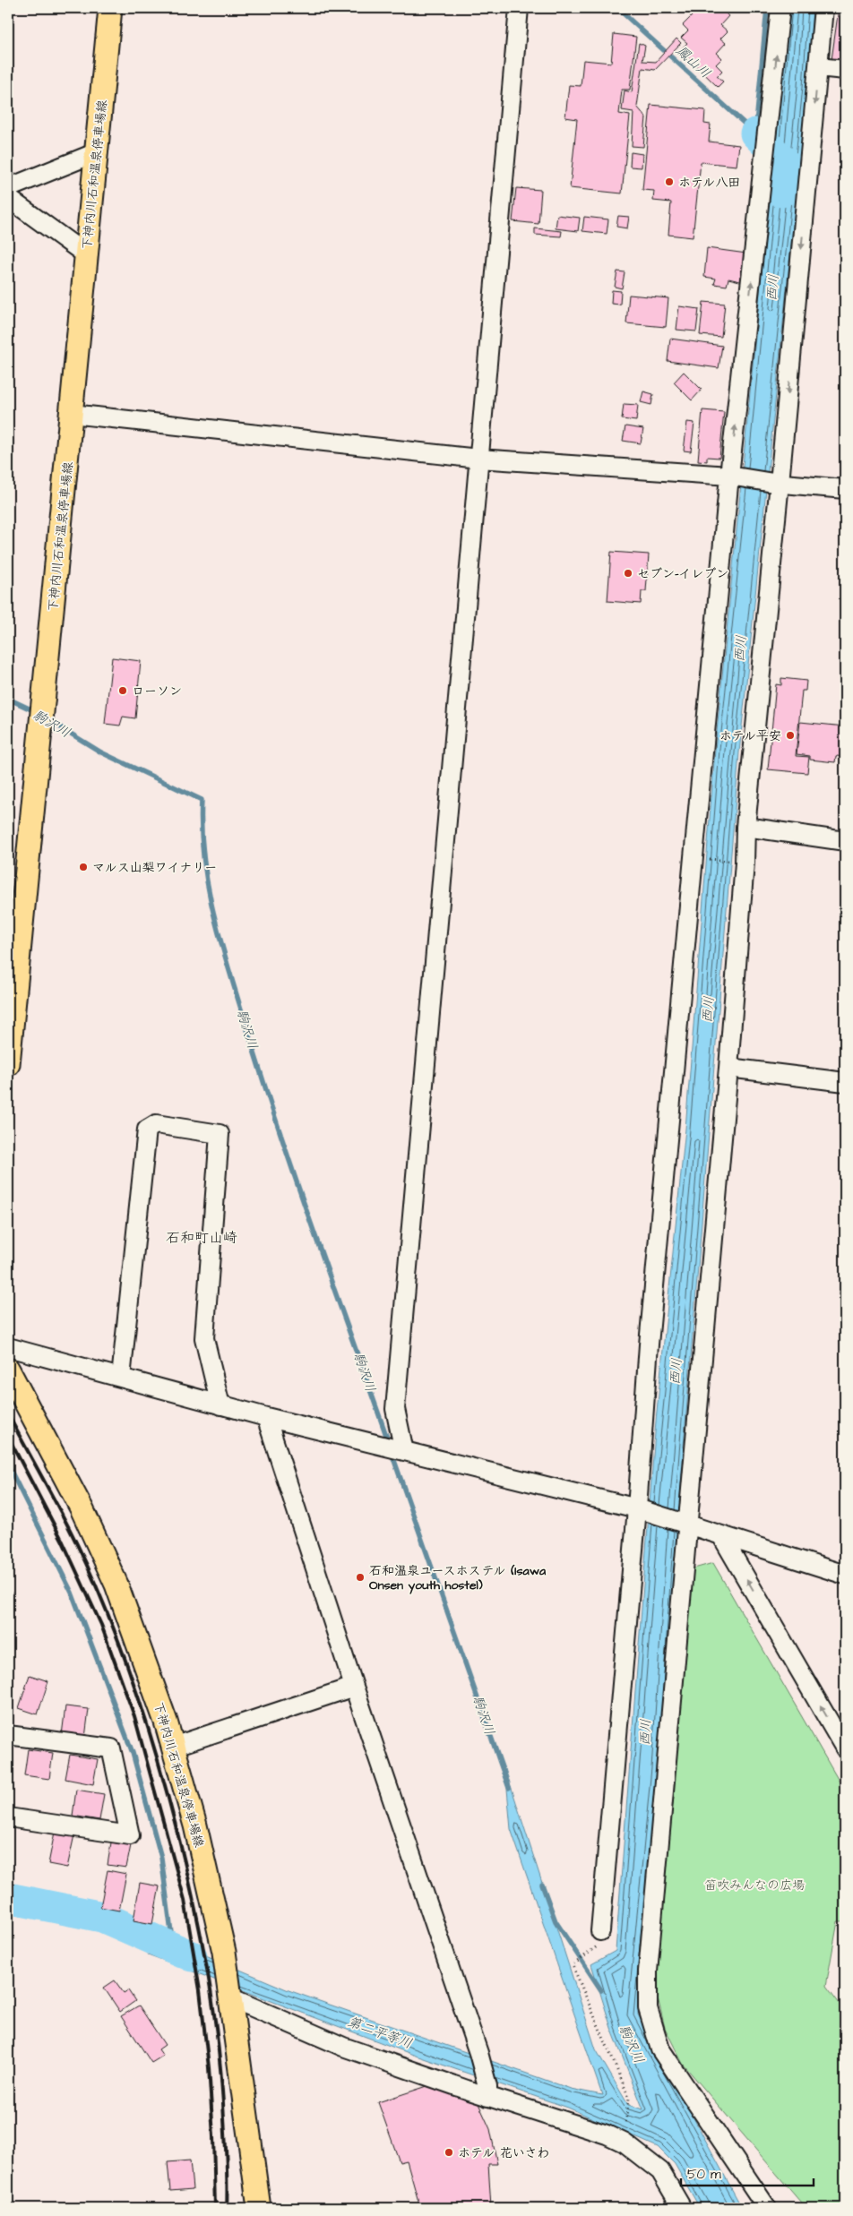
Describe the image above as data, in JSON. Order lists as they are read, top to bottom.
{
  "streets": {
    "main road": ["下神内川石和温泉停車場線"]
  },
  "districts": ["石和町山崎"],
  "water": [
    "鳳山川",
    "西川",
    "駒沢川",
    "第二平等川"
  ],
  "parks": ["笛吹みんなの広場"],
  "places": [
    "ホテル八田",
    "セブン-イレブン",
    "ローソン",
    "ホテル平安",
    "マルス山梨ワイナリー",
    "石和温泉ユースホステル (Isawa Onsen youth hostel)",
    "ホテル 花いさわ"
  ],
  "scale_bar": "50 m"
}
